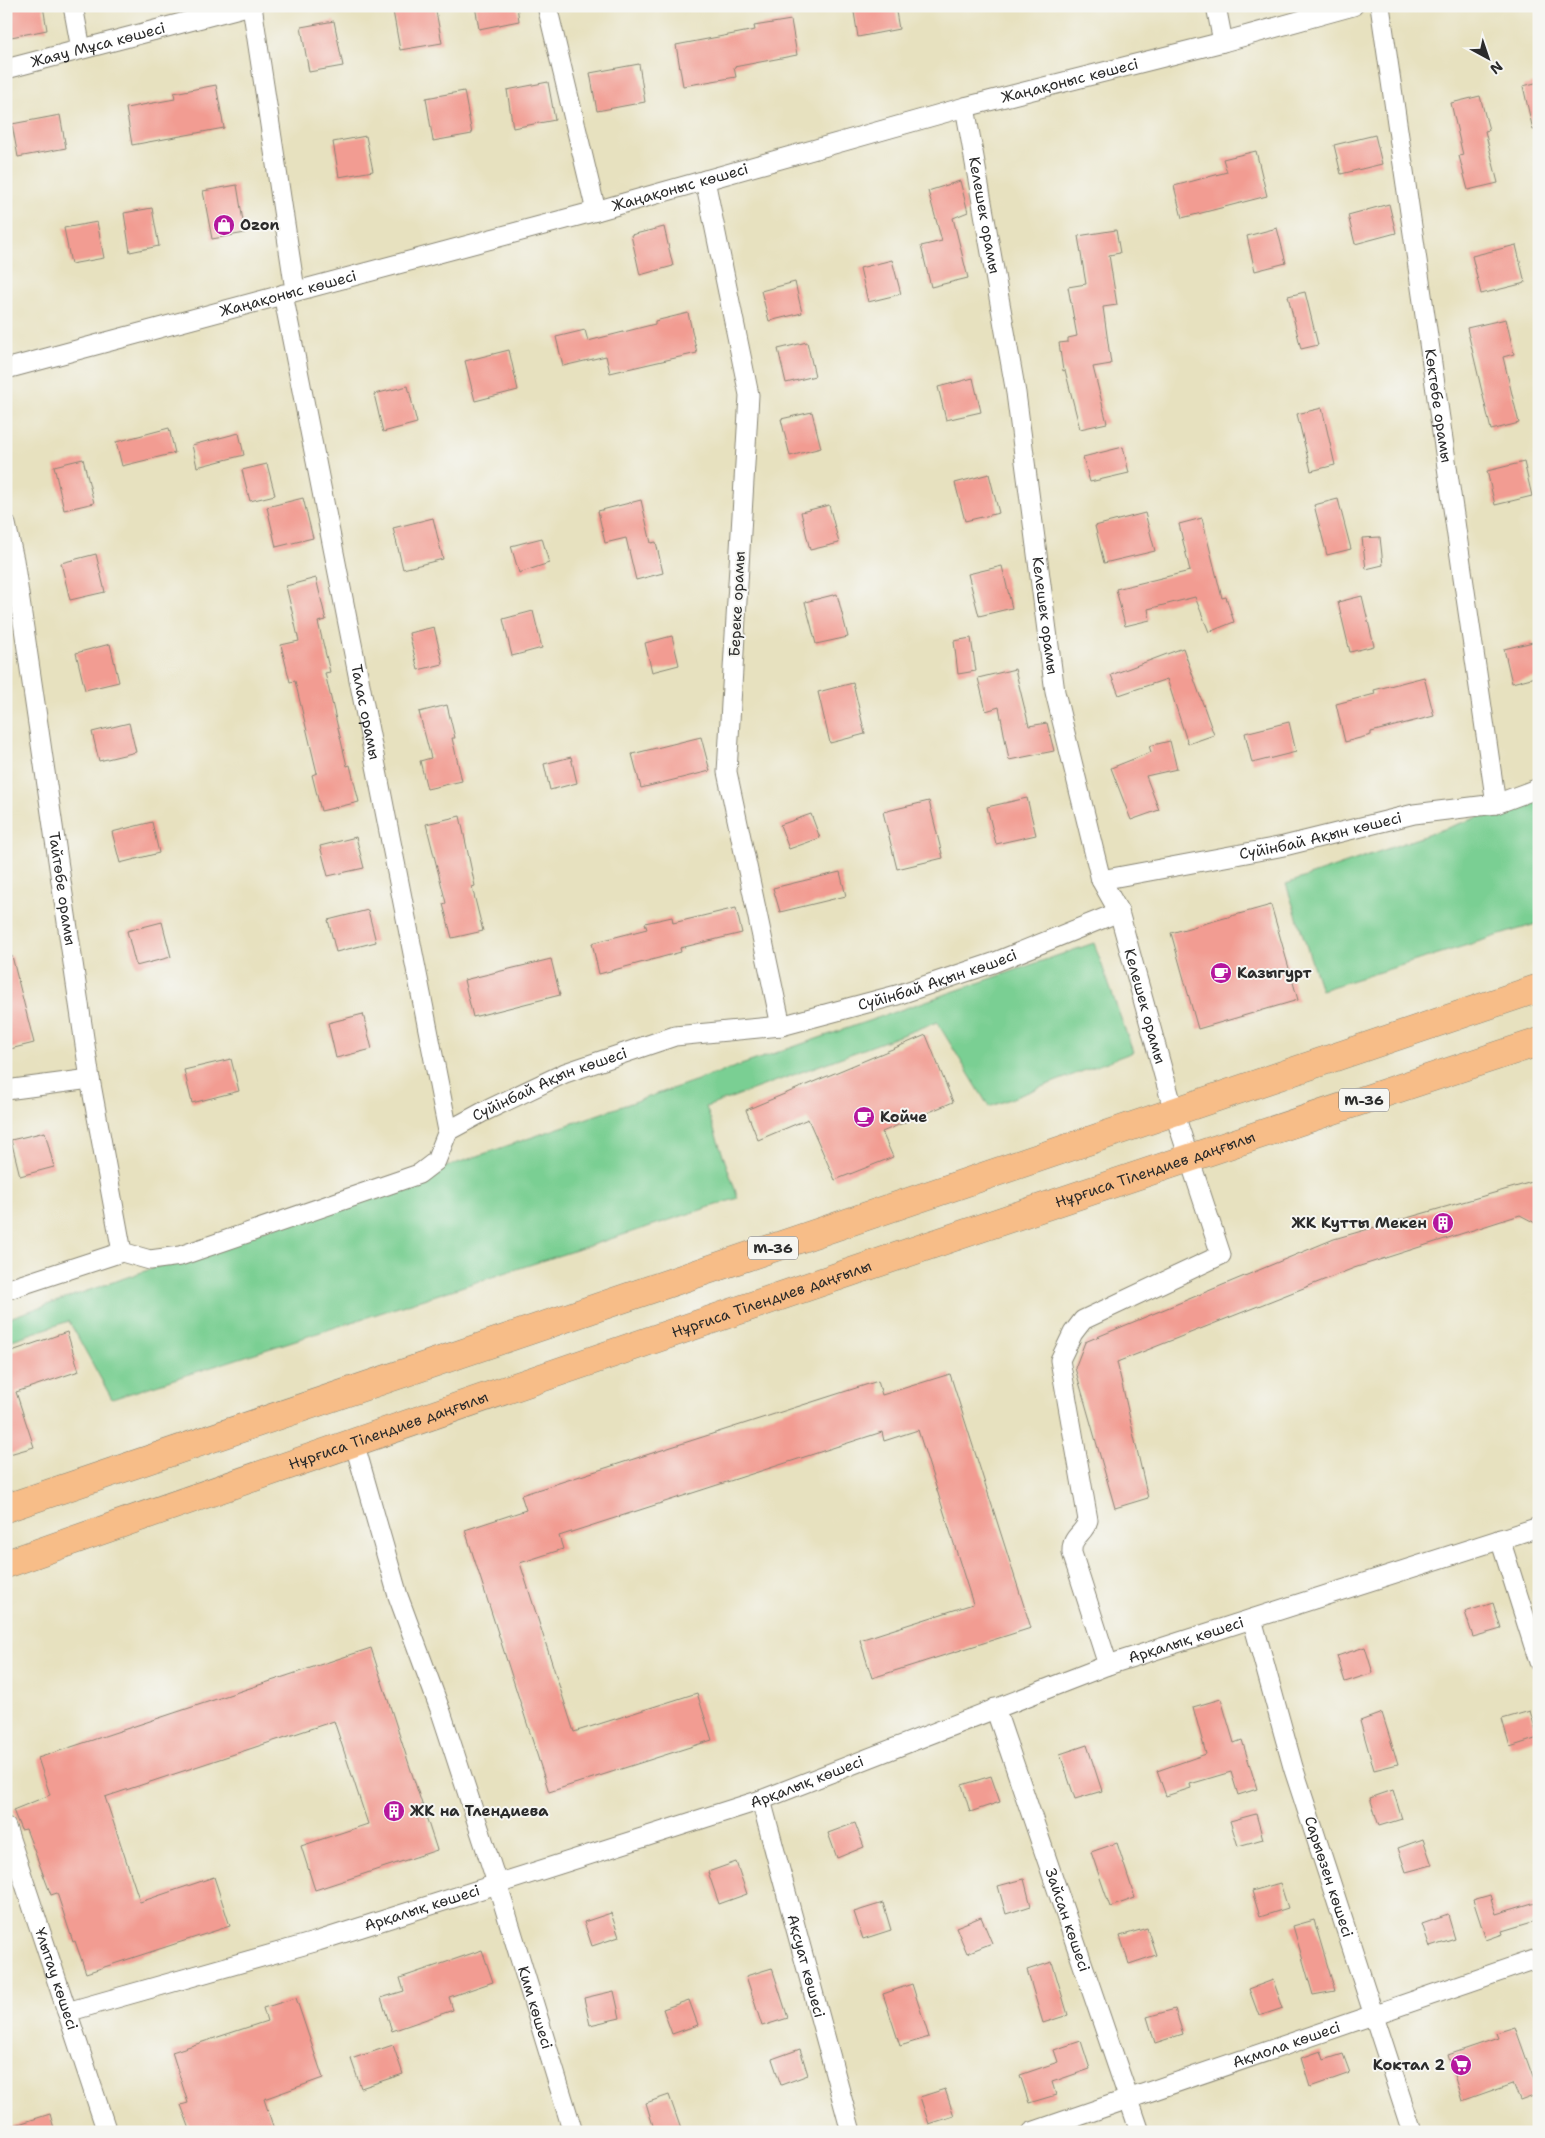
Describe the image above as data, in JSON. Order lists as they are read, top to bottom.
{
  "streets": {
    "main road": ["M-36", "Нұрғиса Тілендиев даңғылы"],
    "street": [
      "Жаяу Мұса көшесі",
      "Жаңақоныс көшесі",
      "Келешек орамы",
      "Көктөбе орамы",
      "Береке орамы",
      "Талас орамы",
      "Сүйінбай Ақын көшесі",
      "Тайтөбе орамы",
      "Арқалық көшесі",
      "Сарыөзен көшесі",
      "Зайсан көшесі",
      "Ақсуат көшесі",
      "Ұлытау көшесі",
      "Ким көшесі",
      "Ақмола көшесі"
    ]
  },
  "crossings": [
    ["Жаңақоныс көшесі", "Келешек орамы"],
    ["Жаңақоныс көшесі", "Береке орамы"],
    ["Жаңақоныс көшесі", "Талас орамы"],
    ["Келешек орамы", "Сүйінбай Ақын көшесі"],
    ["Келешек орамы", "M-36"],
    ["Көктөбе орамы", "Сүйінбай Ақын көшесі"],
    ["Береке орамы", "Сүйінбай Ақын көшесі"],
    ["Талас орамы", "Сүйінбай Ақын көшесі"],
    ["Нұрғиса Тілендиев даңғылы", "Ким көшесі"],
    ["Арқалық көшесі", "Сарыөзен көшесі"],
    ["Арқалық көшесі", "Зайсан көшесі"],
    ["Арқалық көшесі", "Ақсуат көшесі"],
    ["Арқалық көшесі", "Ұлытау көшесі"],
    ["Арқалық көшесі", "Ким көшесі"],
    ["Сарыөзен көшесі", "Ақмола көшесі"],
    ["Зайсан көшесі", "Ақмола көшесі"]
  ],
  "places": {
    "shop": ["Ozon"],
    "cafe": ["Казыгурт", "Койче"],
    "building": ["ЖК Кутты Мекен", "ЖК на Тлендиева"],
    "supermarket": ["Коктал 2"]
  },
  "north": "bottom right"
}
